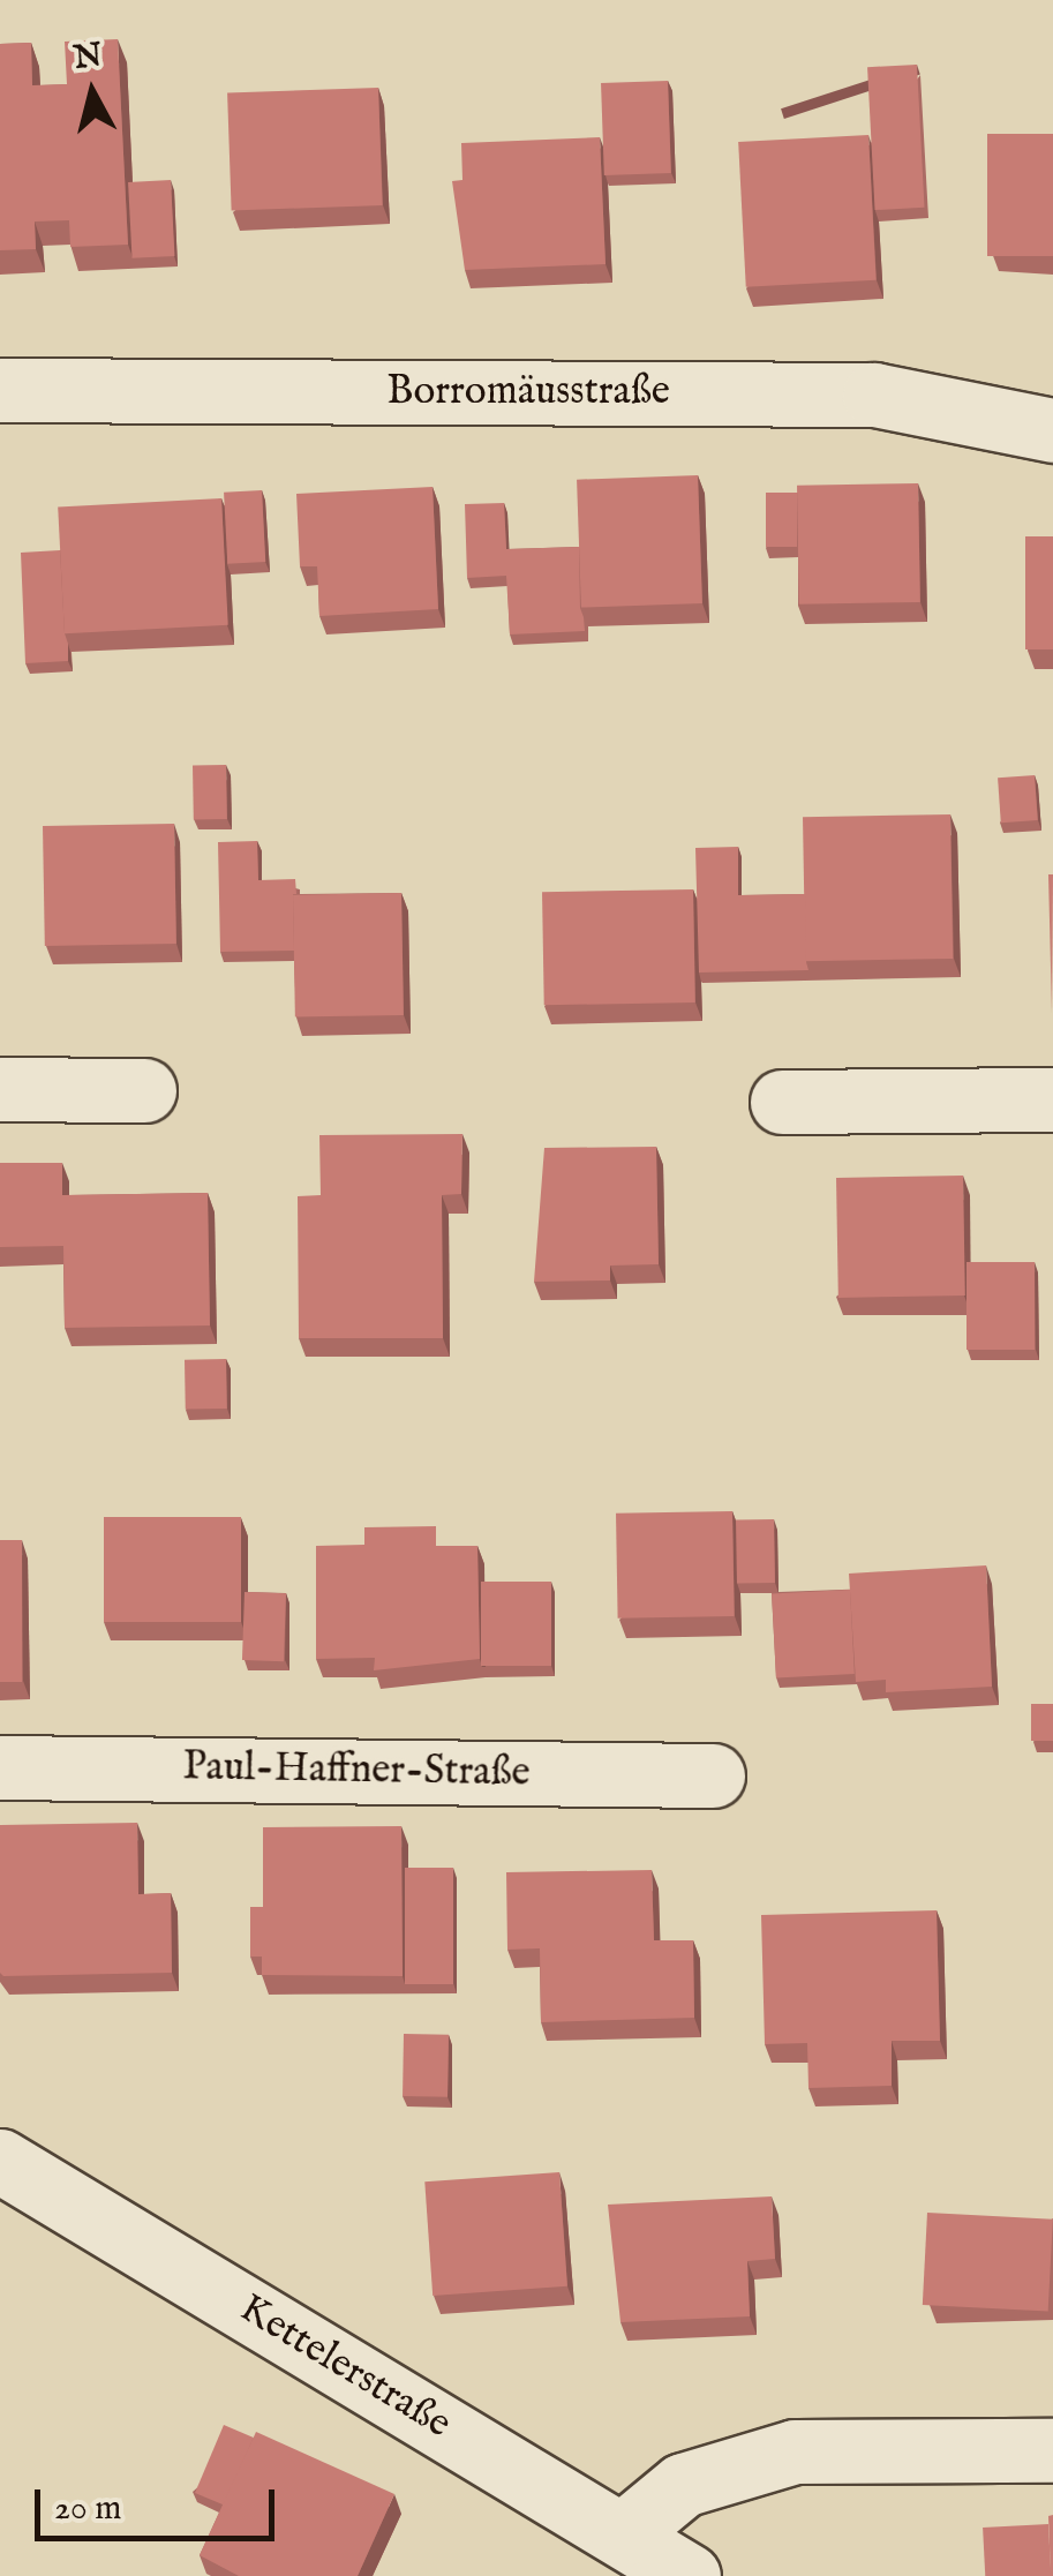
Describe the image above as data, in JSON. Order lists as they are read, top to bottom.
{
  "streets": {
    "street": ["Borromäusstraße", "Paul-Haffner-Straße", "Kettelerstraße"]
  },
  "scale_bar": "20 m",
  "north": "top"
}
